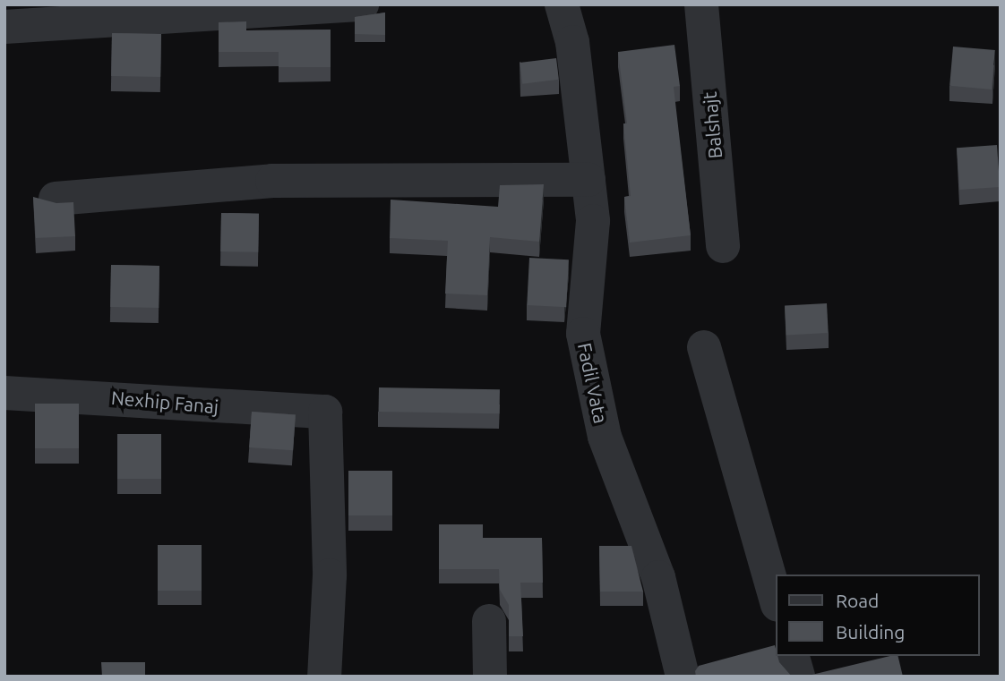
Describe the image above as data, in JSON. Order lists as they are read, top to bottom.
{
  "streets": {
    "street": ["Balshajt", "Fadil Vata", "Nexhip Fanaj"]
  },
  "legend": ["Road", "Building"]
}
